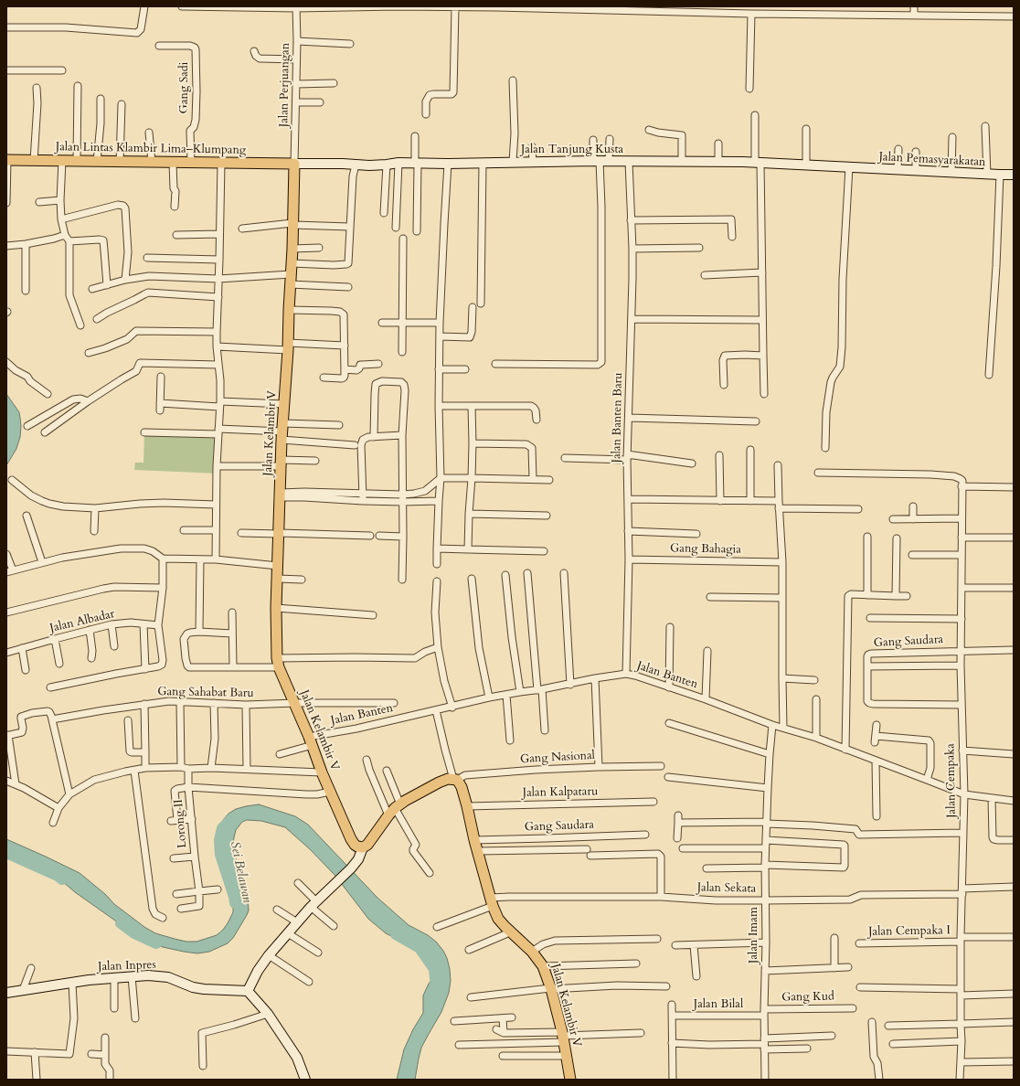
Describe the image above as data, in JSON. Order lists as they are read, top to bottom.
{
  "streets": {
    "main road": ["Jalan Lintas Klambir Lima–Klumpang", "Jalan Kelambir V"],
    "street": [
      "Jalan Perjuangan",
      "Gang Sadi",
      "Jalan Tanjung Kusta",
      "Jalan Pemasyarakatan",
      "Jalan Banten Baru",
      "Gang Bahagia",
      "Jalan Albadar",
      "Gang Saudara",
      "Jalan Banten",
      "Gang Sahabat Baru",
      "Gang Nasional",
      "Jalan Cempaka",
      "Jalan Kalpataru",
      "Lorong II",
      "Jalan Sekata",
      "Jalan Cempaka I",
      "Jalan Imam",
      "Jalan Inpres",
      "Gang Kud",
      "Jalan Bilal"
    ]
  },
  "crossings": [
    ["Jalan Perjuangan", "Jalan Lintas Klambir Lima–Klumpang"],
    ["Jalan Perjuangan", "Jalan Tanjung Kusta"],
    ["Jalan Perjuangan", "Jalan Kelambir V"],
    ["Gang Sadi", "Jalan Lintas Klambir Lima–Klumpang"],
    ["Jalan Lintas Klambir Lima–Klumpang", "Jalan Tanjung Kusta"],
    ["Jalan Lintas Klambir Lima–Klumpang", "Jalan Kelambir V"],
    ["Jalan Tanjung Kusta", "Jalan Pemasyarakatan"],
    ["Jalan Tanjung Kusta", "Jalan Banten Baru"],
    ["Jalan Tanjung Kusta", "Jalan Kelambir V"],
    ["Jalan Banten Baru", "Gang Bahagia"],
    ["Jalan Banten Baru", "Jalan Banten"],
    ["Jalan Kelambir V", "Gang Saudara"],
    ["Jalan Kelambir V", "Jalan Banten"],
    ["Jalan Kelambir V", "Gang Sahabat Baru"],
    ["Jalan Kelambir V", "Gang Nasional"],
    ["Jalan Kelambir V", "Jalan Kalpataru"],
    ["Jalan Kelambir V", "Jalan Sekata"],
    ["Gang Saudara", "Jalan Cempaka"],
    ["Jalan Banten", "Jalan Cempaka"],
    ["Jalan Banten", "Jalan Imam"],
    ["Jalan Cempaka", "Jalan Sekata"],
    ["Jalan Cempaka", "Jalan Cempaka I"],
    ["Jalan Sekata", "Jalan Imam"],
    ["Jalan Imam", "Gang Kud"],
    ["Jalan Imam", "Jalan Bilal"],
    ["Gang Kud", "Jalan Bilal"]
  ],
  "water": ["Sei Belawan"]
}
